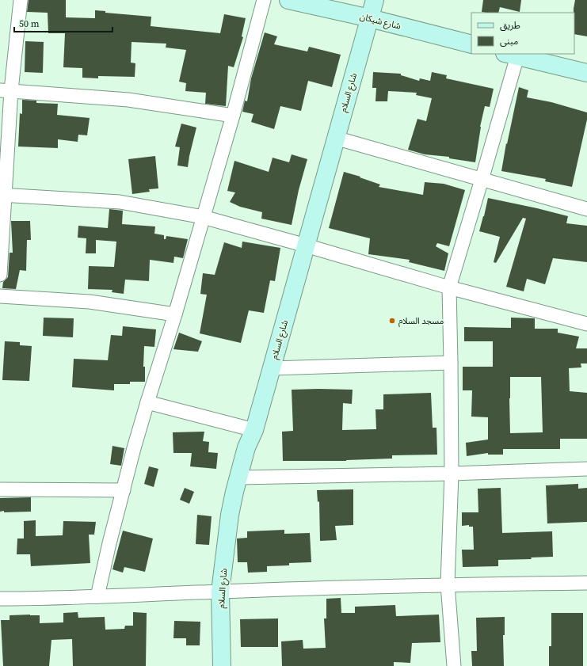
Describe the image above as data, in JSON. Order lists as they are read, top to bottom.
{
  "streets": {
    "street": ["شارع شيكان", "شارع السلام"]
  },
  "crossings": [
    ["شارع شيكان", "شارع السلام"]
  ],
  "places": ["مسجد السلام"],
  "legend": ["طريق", "مبنى"],
  "scale_bar": "50 m"
}
